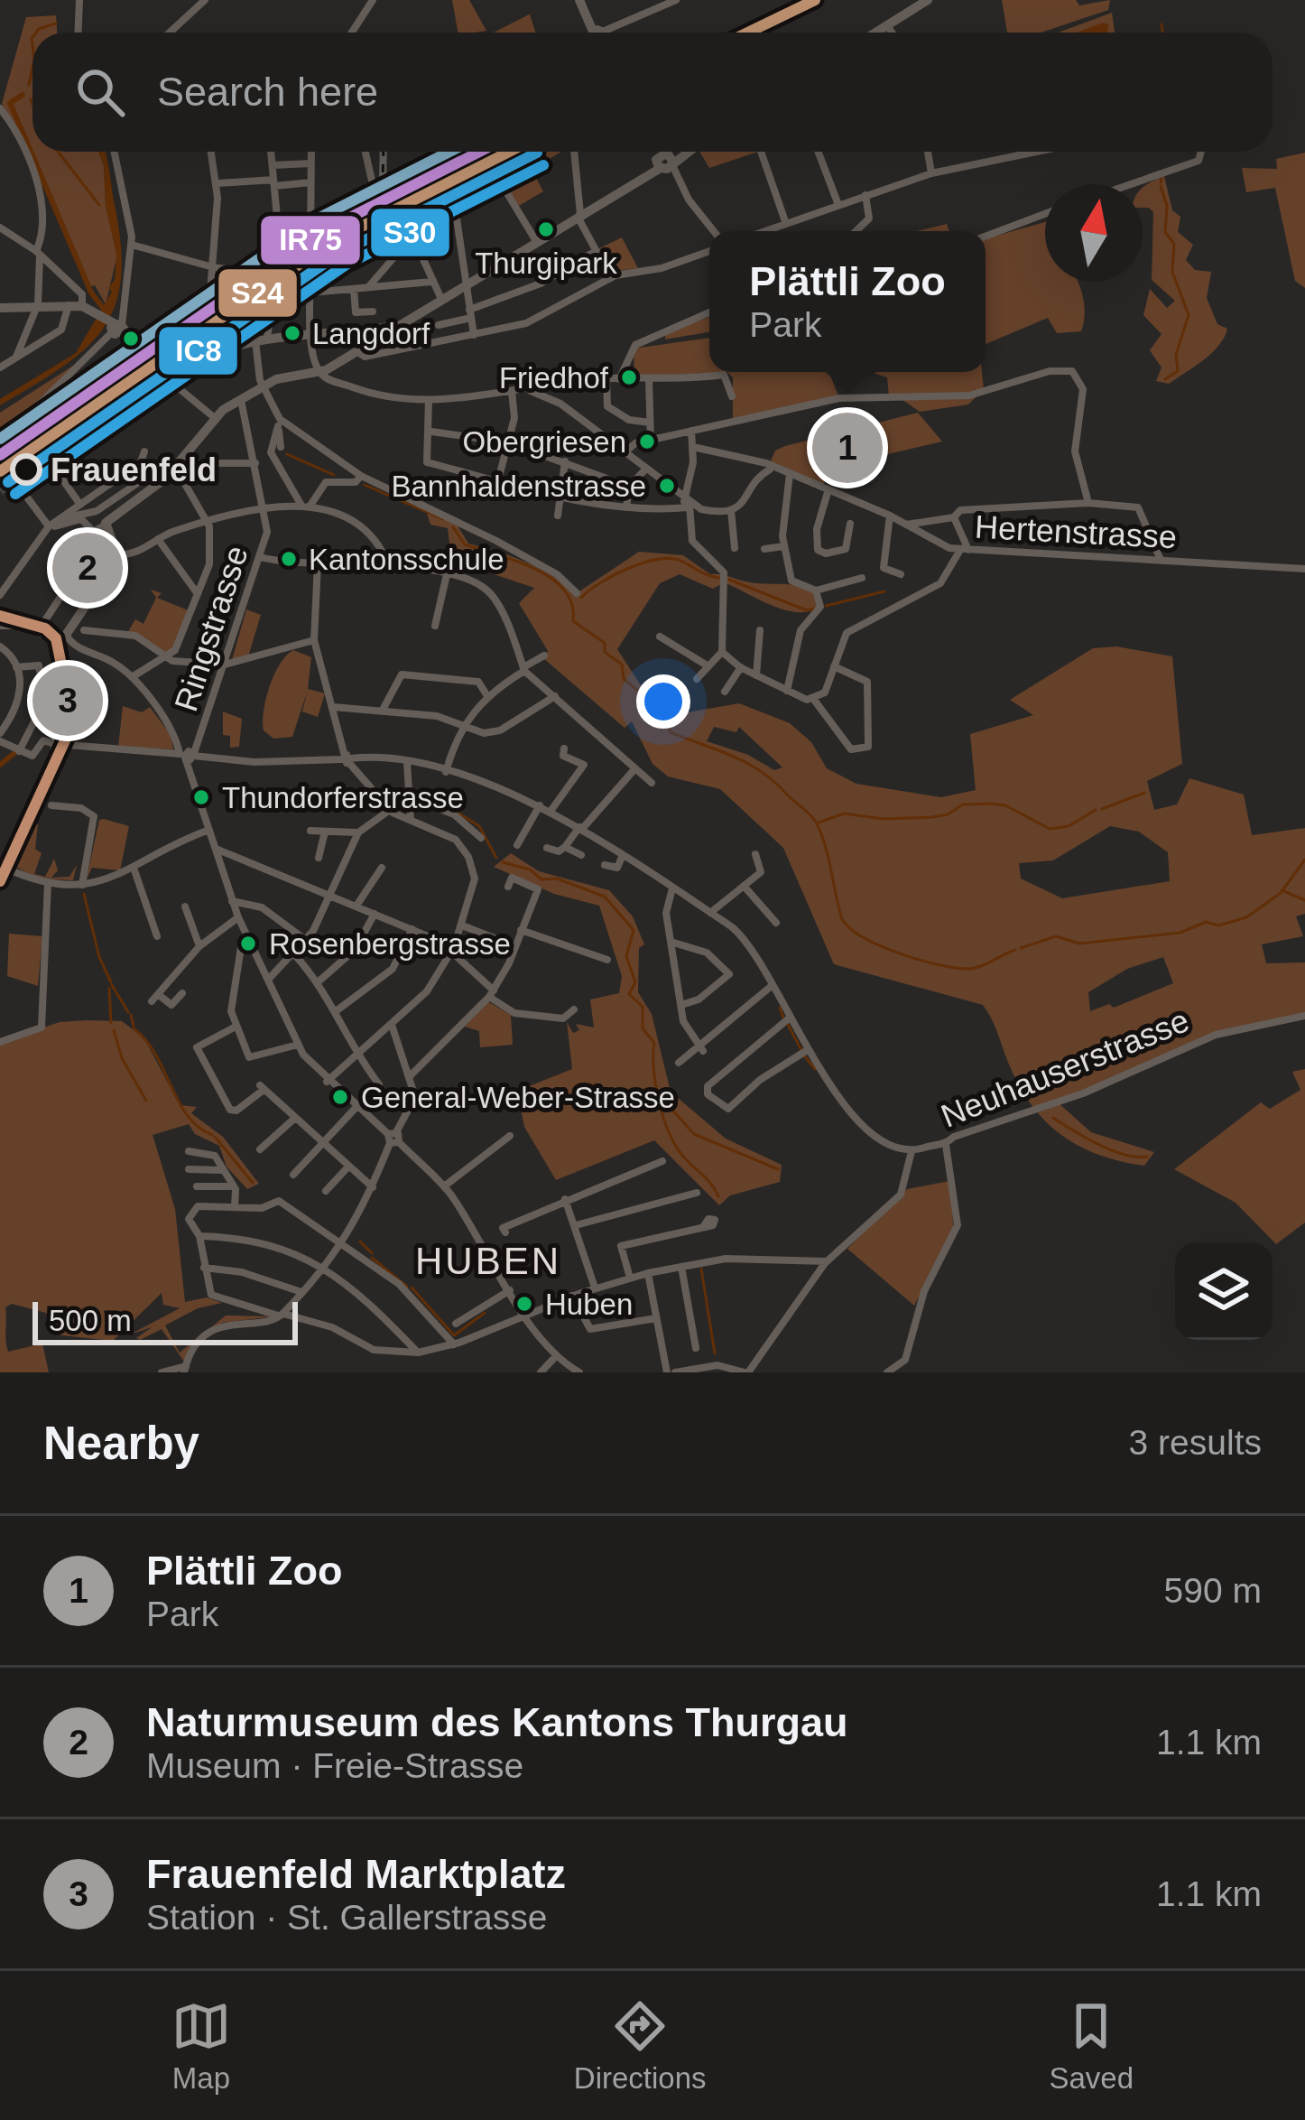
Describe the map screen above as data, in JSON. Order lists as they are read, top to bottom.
{
  "streets": {
    "street": ["Hertenstrasse", "Ringstrasse", "Neuhauserstrasse"]
  },
  "crossings": [
    ["Ringstrasse", "Neuhauserstrasse"]
  ],
  "districts": ["HUBEN"],
  "places": [
    "Thurgipark",
    "Langdorf",
    "Friedhof",
    "Obergriesen",
    "Frauenfeld",
    "Bannhaldenstrasse",
    "Kantonsschule",
    "Thundorferstrasse",
    "Rosenbergstrasse",
    "General-Weber-Strasse",
    "Huben"
  ],
  "lines": [
    "transit line S24",
    "transit line IR75",
    "transit line IC8",
    "transit line S30"
  ],
  "scale_bar": "500 m",
  "north": "top",
  "page": {
    "search": "Search here",
    "popup": ["Plättli Zoo", "Park"],
    "pins": ["1", "2", "3"],
    "scale": "500 m",
    "heading": ["Nearby", "3 results"],
    "list": [
      {
        "mark": "1",
        "name": "Plättli Zoo",
        "note": "Park",
        "value": "590 m"
      },
      {
        "mark": "2",
        "name": "Naturmuseum des Kantons Thurgau",
        "note": "Museum · Freie-Strasse",
        "value": "1.1 km"
      },
      {
        "mark": "3",
        "name": "Frauenfeld Marktplatz",
        "note": "Station · St. Gallerstrasse",
        "value": "1.1 km"
      }
    ],
    "nav": ["Map", "Directions", "Saved"]
  }
}
